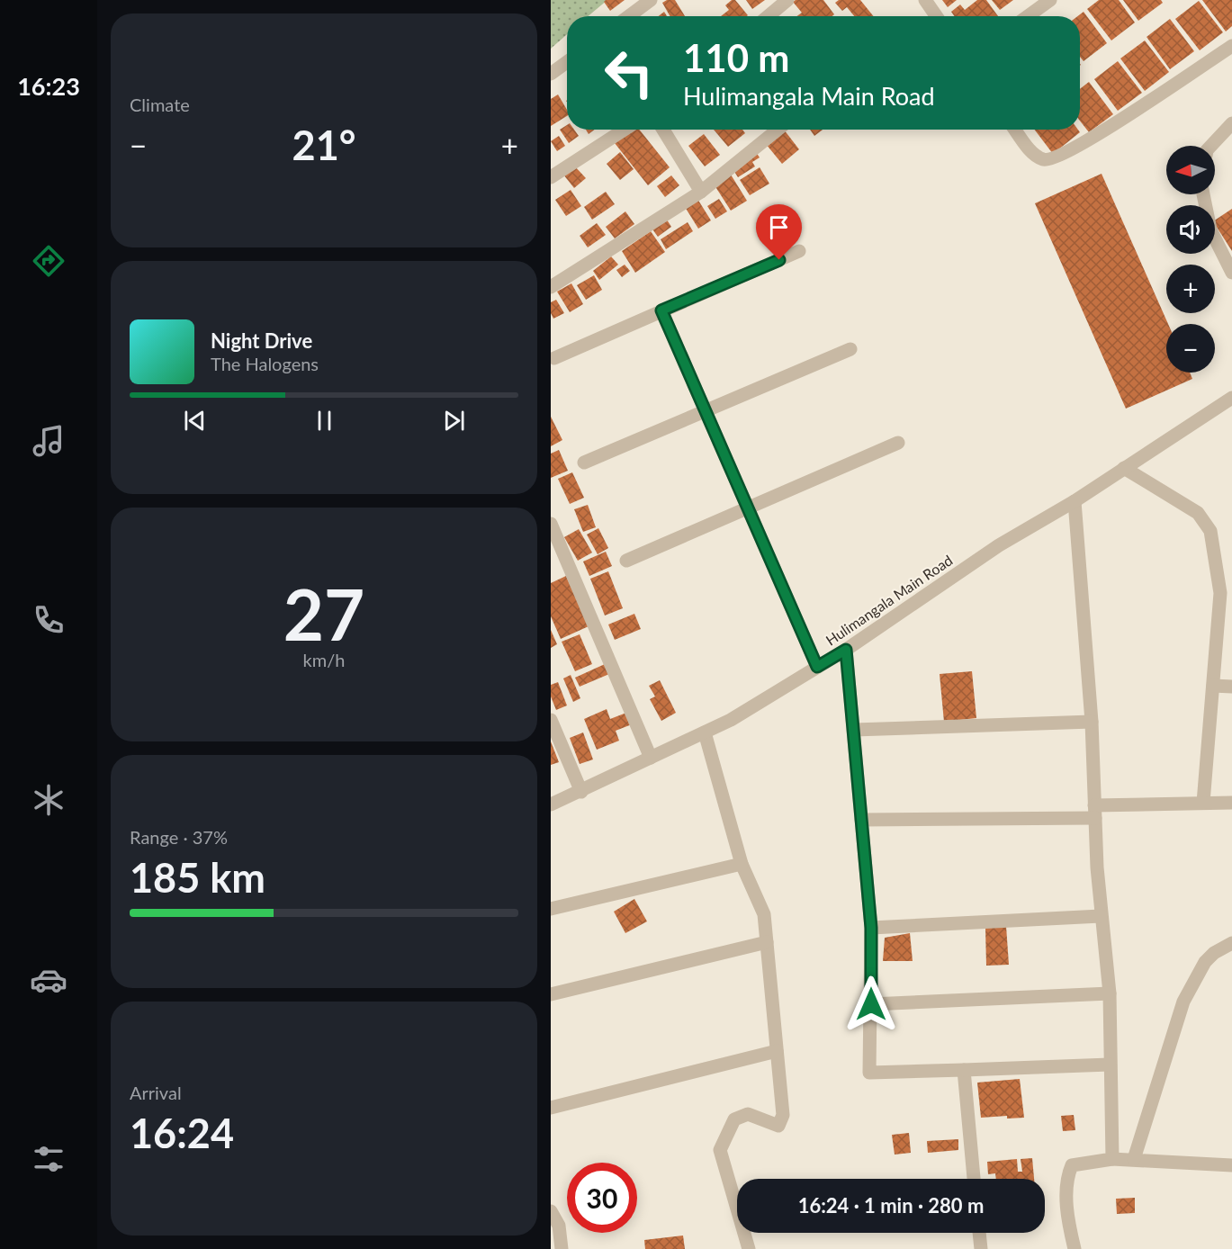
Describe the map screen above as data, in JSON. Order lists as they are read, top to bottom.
{
  "streets": {
    "street": ["Hulimangala Main Road"]
  },
  "north": "left",
  "page": {
    "tabs": "16:23",
    "tile": [
      "Climate",
      ["27", "km/h"],
      ["Range · 37%", "185 km"],
      ["Arrival", "16:24"]
    ],
    "turn": ["110 m", "Hulimangala Main Road"],
    "heat": ["−", "21°", "+"],
    "map_buttons": ["+", "−"],
    "song": ["Night Drive", "The Halogens"],
    "limit": "30",
    "trip": "16:24 · 1 min · 280 m"
  }
}
